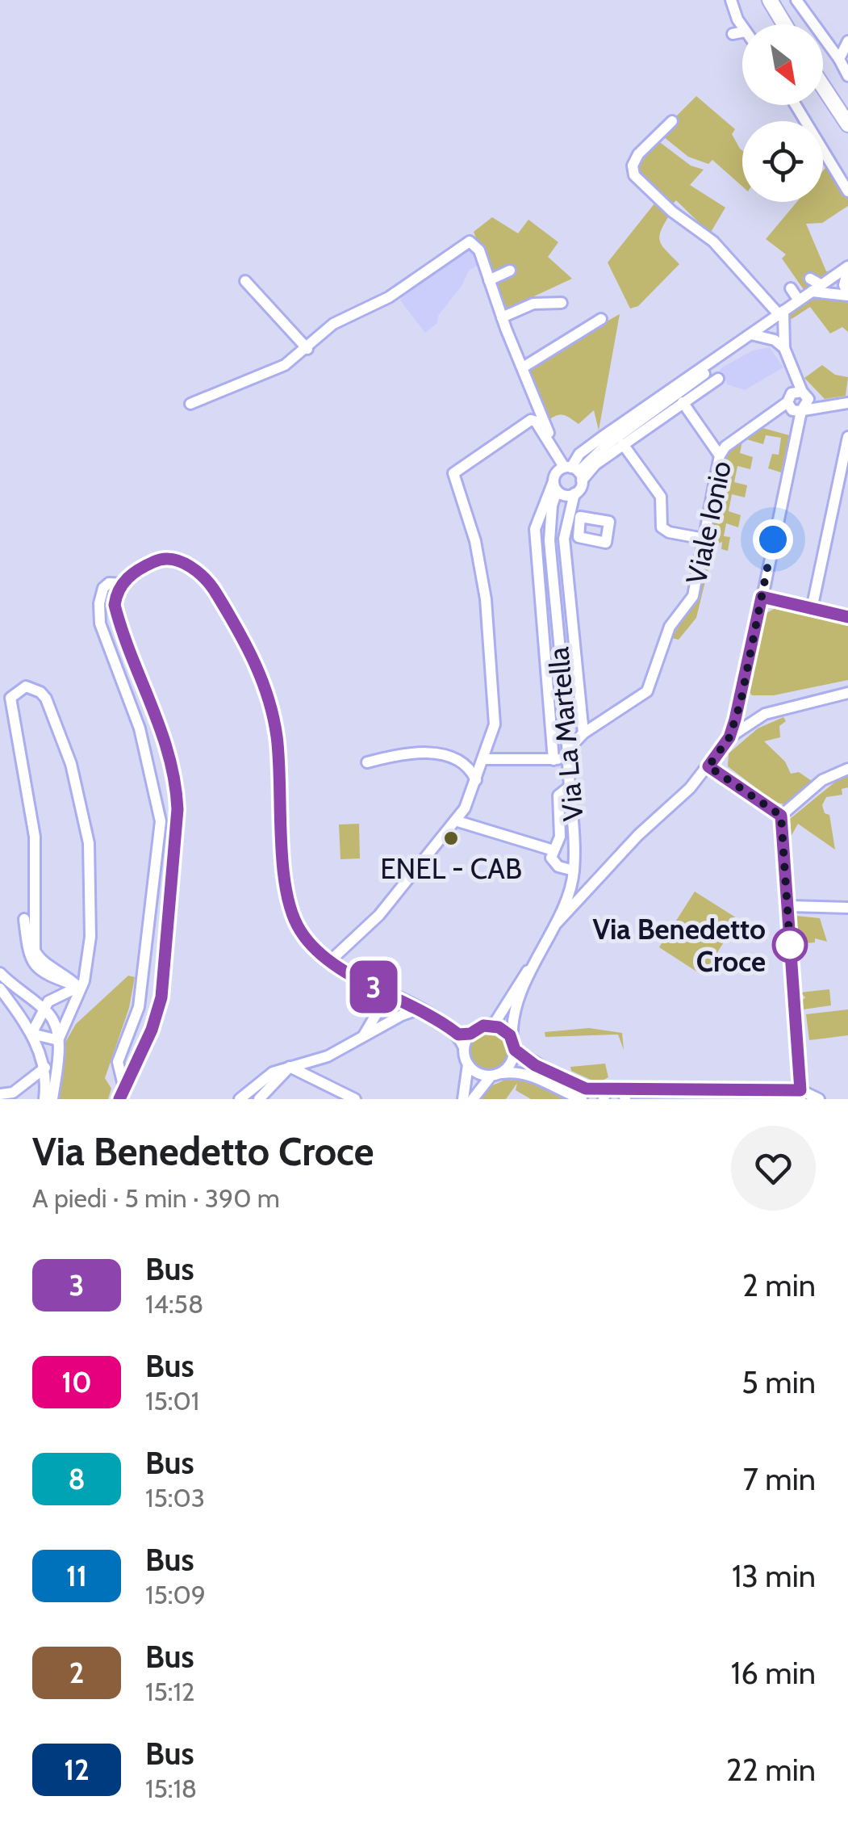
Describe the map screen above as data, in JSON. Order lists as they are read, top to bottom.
{
  "streets": {
    "street": ["Viale Ionio", "Via La Martella"]
  },
  "crossings": [
    ["Viale Ionio", "Via La Martella"]
  ],
  "places": ["ENEL - CAB", "Via Benedetto Croce"],
  "lines": ["bus line 3"],
  "north": "bottom right",
  "page": {
    "on_map": "3",
    "heading": ["Via Benedetto Croce", "A piedi · 5 min · 390 m"],
    "list": [
      {
        "mark": "3",
        "name": "Bus",
        "note": "14:58",
        "value": "2 min"
      },
      {
        "mark": "10",
        "name": "Bus",
        "note": "15:01",
        "value": "5 min"
      },
      {
        "mark": "8",
        "name": "Bus",
        "note": "15:03",
        "value": "7 min"
      },
      {
        "mark": "11",
        "name": "Bus",
        "note": "15:09",
        "value": "13 min"
      },
      {
        "mark": "2",
        "name": "Bus",
        "note": "15:12",
        "value": "16 min"
      },
      {
        "mark": "12",
        "name": "Bus",
        "note": "15:18",
        "value": "22 min"
      }
    ]
  }
}
